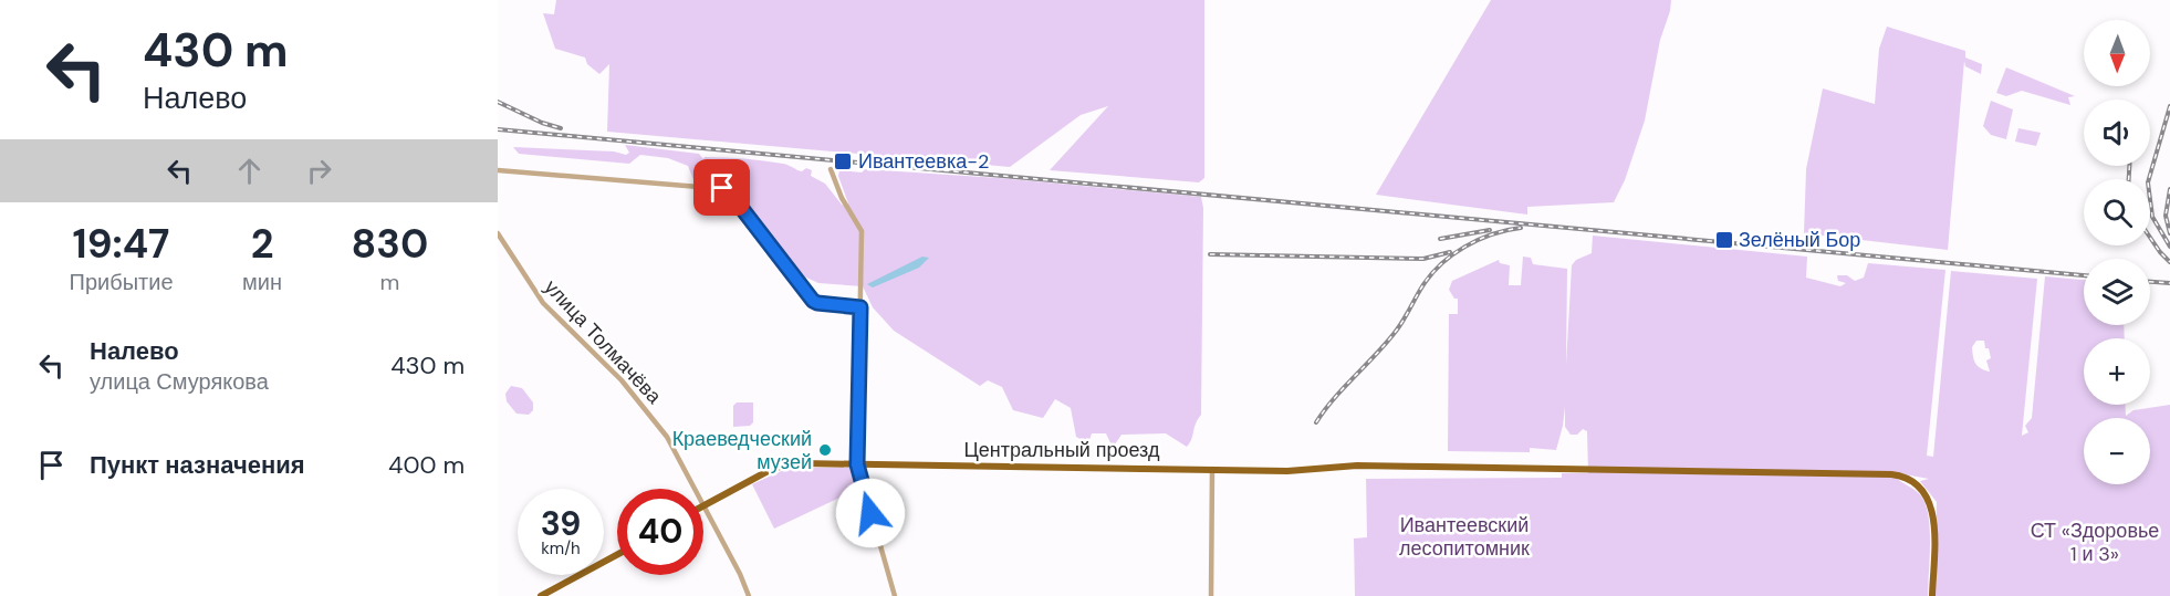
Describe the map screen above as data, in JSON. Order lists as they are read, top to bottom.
{
  "streets": {
    "main road": ["Центральный проезд"],
    "street": ["улица Толмачёва"]
  },
  "crossings": [
    ["улица Толмачёва", "Центральный проезд"]
  ],
  "parks": ["Ивантеевский лесопитомник", "СТ «Здоровье 1 и 3»"],
  "places": {
    "transit": ["Ивантеевка-2", "Зелёный Бор"],
    "other": ["Краеведческий музей"]
  },
  "north": "bottom",
  "page": {
    "turn": ["430 m", "Налево"],
    "map_buttons": ["+", "−"],
    "eta": [
      "19:47",
      "Прибытие",
      "2",
      "мин",
      "830",
      "m"
    ],
    "list": [
      {
        "name": "Налево",
        "note": "улица Смурякова",
        "value": "430 m"
      },
      {
        "name": "Пункт назначения",
        "value": "400 m"
      }
    ],
    "speed": "39 km/h",
    "limit": "40"
  }
}
